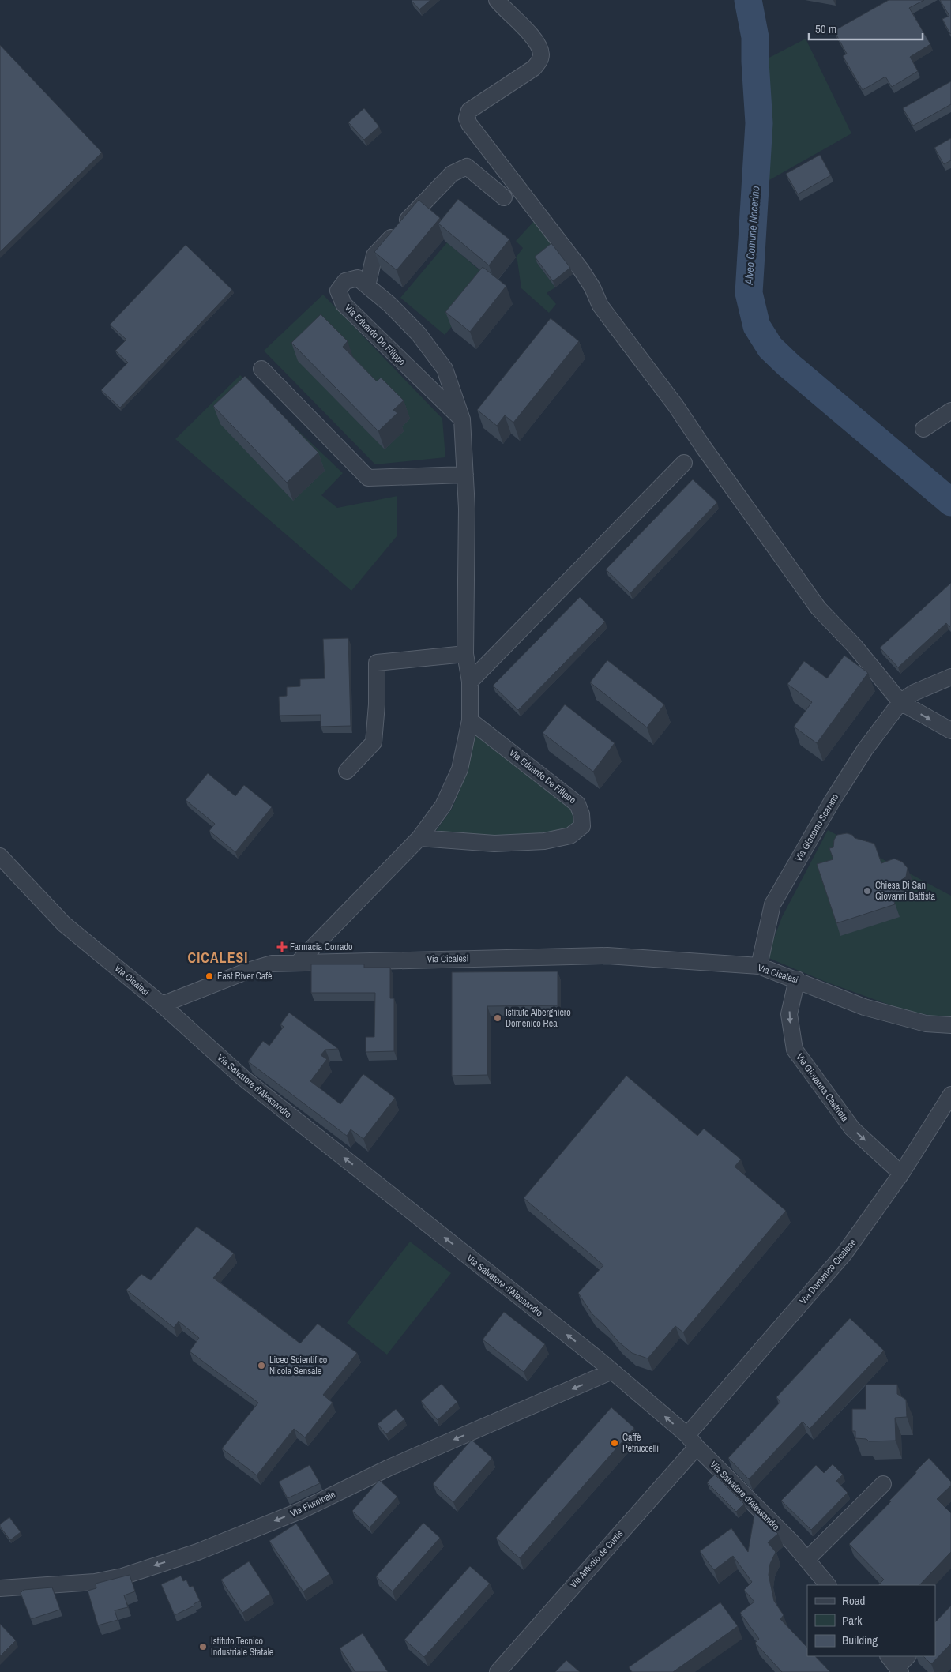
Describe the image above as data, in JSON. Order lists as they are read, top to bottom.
{
  "streets": {
    "street": [
      "Via Eduardo De Filippo",
      "Via Giacomo Scarano",
      "Via Cicalesi",
      "Via Salvatore d'Alessandro",
      "Via Giovanna Castriota",
      "Via Domenico Cicalese",
      "Via Fiuminale",
      "Via Antonio de Curtis"
    ]
  },
  "crossings": [
    ["Via Eduardo De Filippo", "Via Cicalesi"],
    ["Via Giacomo Scarano", "Via Cicalesi"],
    ["Via Cicalesi", "Via Salvatore d'Alessandro"],
    ["Via Cicalesi", "Via Giovanna Castriota"],
    ["Via Salvatore d'Alessandro", "Via Domenico Cicalese"],
    ["Via Salvatore d'Alessandro", "Via Fiuminale"],
    ["Via Salvatore d'Alessandro", "Via Antonio de Curtis"],
    ["Via Giovanna Castriota", "Via Domenico Cicalese"],
    ["Via Domenico Cicalese", "Via Antonio de Curtis"]
  ],
  "one_way": ["Via Salvatore d'Alessandro", "Via Giovanna Castriota", "Via Fiuminale"],
  "districts": ["CICALESI"],
  "water": ["Alveo Comune Nocerino"],
  "places": {
    "other": [
      "Chiesa Di San Giovanni Battista",
      "East River Cafè",
      "Istituto Alberghiero Domenico Rea",
      "Liceo Scientifico Nicola Sensale",
      "Caffè Petruccelli",
      "Istituto Tecnico Industriale Statale"
    ],
    "health": ["Farmacia Corrado"]
  },
  "legend": ["Road", "Park", "Building"],
  "scale_bar": "50 m"
}
